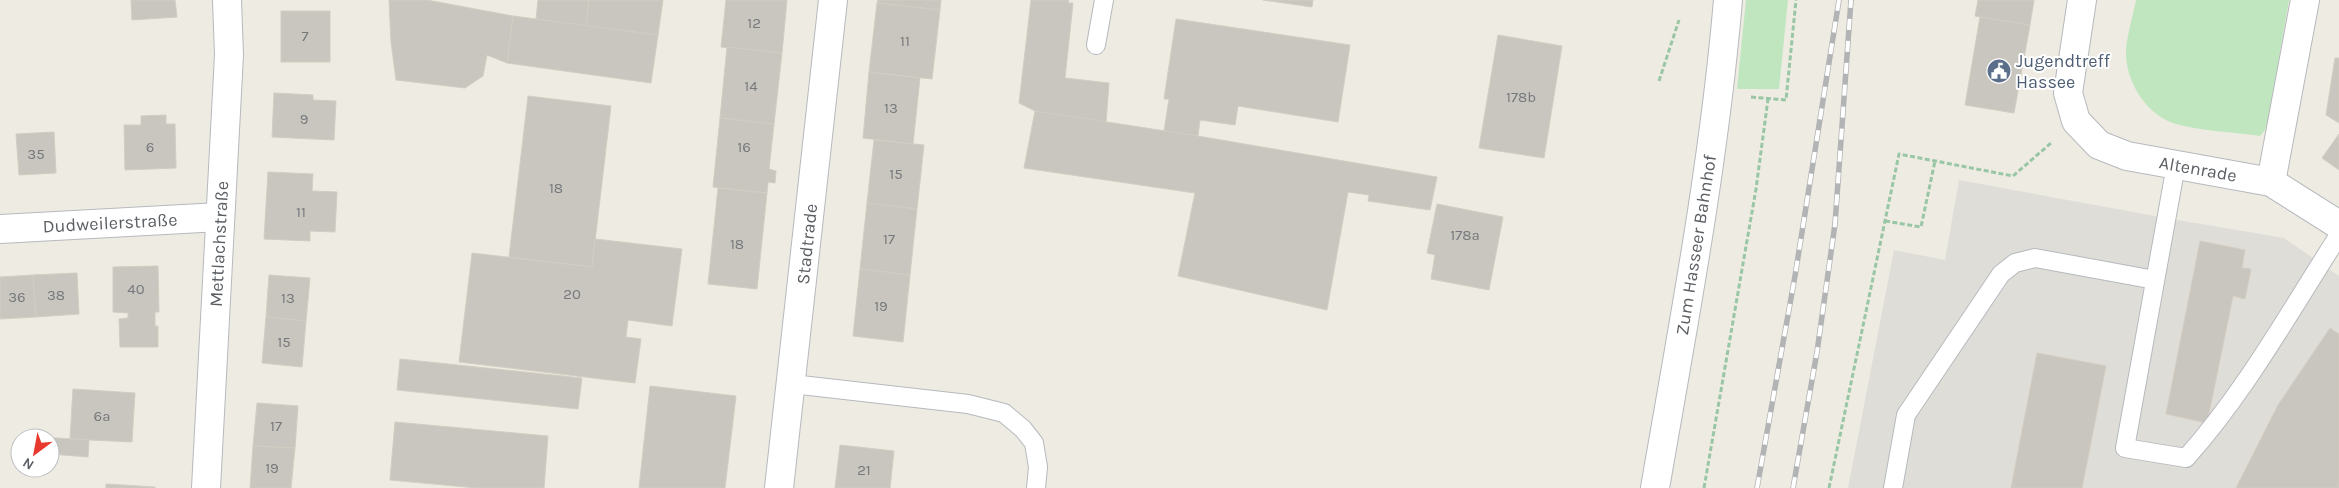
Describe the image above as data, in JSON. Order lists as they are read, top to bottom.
{
  "streets": {
    "street": [
      "Altenrade",
      "Dudweilerstraße",
      "Mettlachstraße",
      "Stadtrade",
      "Zum Hasseer Bahnhof"
    ]
  },
  "crossings": [
    ["Dudweilerstraße", "Mettlachstraße"]
  ],
  "places": {
    "public building": ["Jugendtreff Hassee"]
  },
  "house_numbers": [
    "12",
    "7",
    "11",
    "14",
    "178b",
    "13",
    "9",
    "6",
    "16",
    "35",
    "15",
    "18",
    "11",
    "178a",
    "17",
    "18",
    "40",
    "20",
    "38",
    "36",
    "13",
    "19",
    "15",
    "6a",
    "17",
    "19",
    "21"
  ],
  "north": "bottom left"
}
